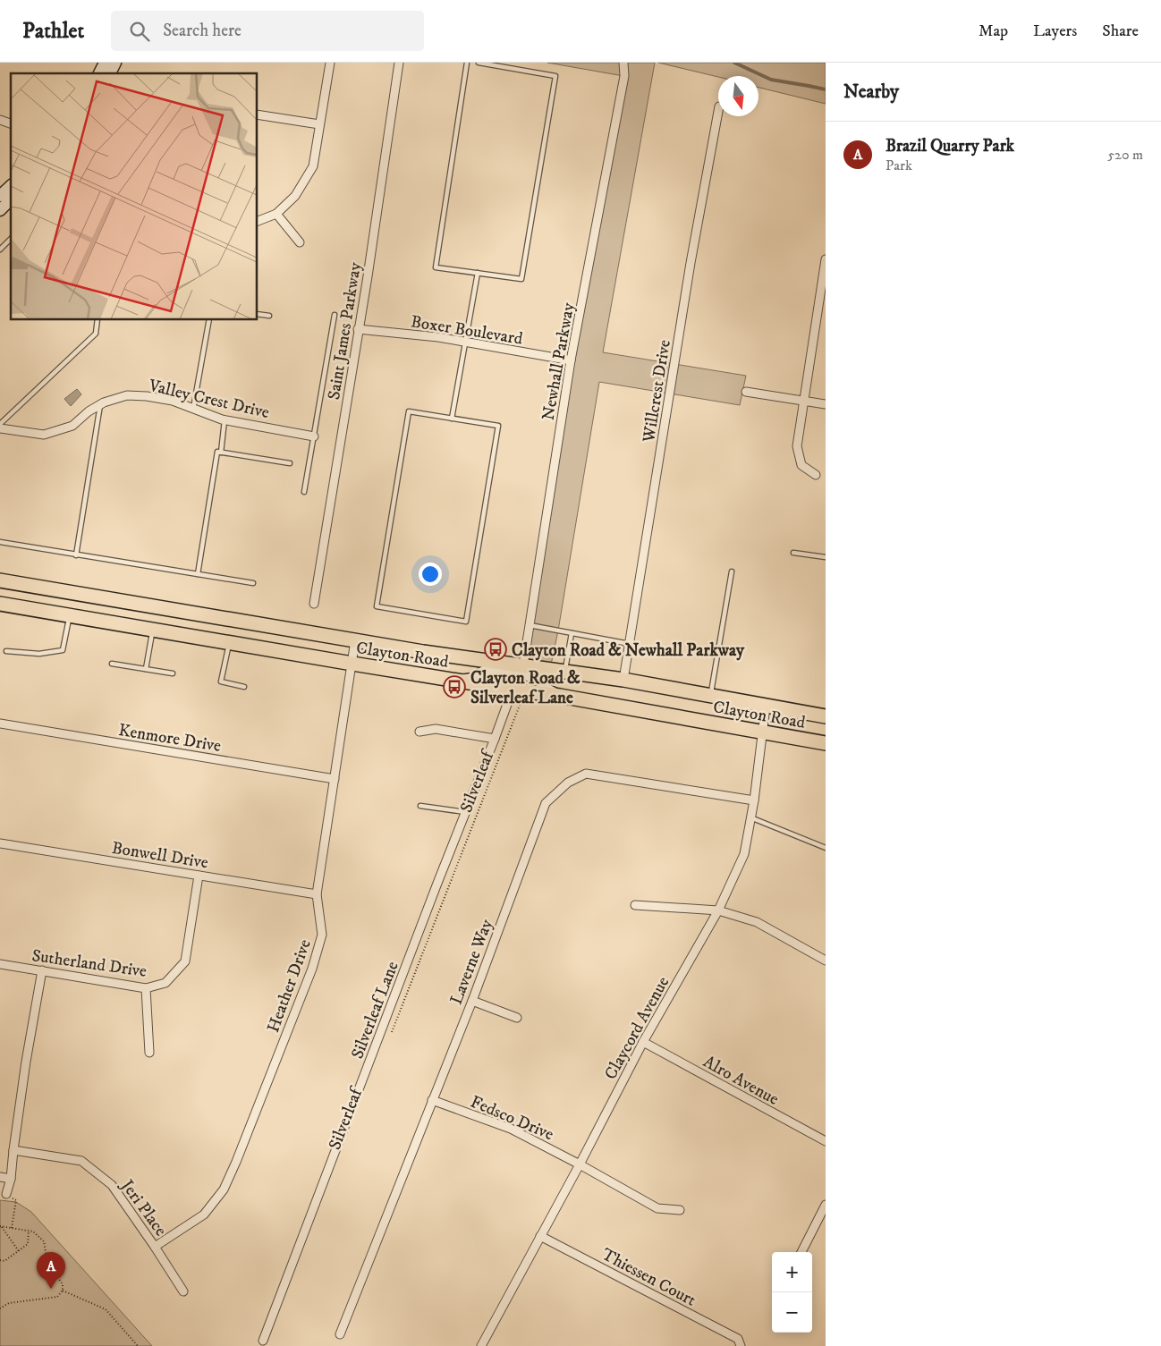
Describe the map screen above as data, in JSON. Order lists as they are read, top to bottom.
{
  "streets": {
    "main road": ["Clayton Road"],
    "street": [
      "Boxer Boulevard",
      "Saint James Parkway",
      "Newhall Parkway",
      "Willcrest Drive",
      "Valley Crest Drive",
      "Kenmore Drive",
      "Bonwell Drive",
      "Laverne Way",
      "Sutherland Drive",
      "Heather Drive",
      "Silverleaf Lane",
      "Claycord Avenue",
      "Alro Avenue",
      "Fedsco Drive",
      "Jeri Place",
      "Thiessen Court"
    ],
    "path": ["Silverleaf"]
  },
  "crossings": [
    ["Boxer Boulevard", "Saint James Parkway"],
    ["Boxer Boulevard", "Newhall Parkway"],
    ["Newhall Parkway", "Clayton Road"],
    ["Willcrest Drive", "Clayton Road"],
    ["Clayton Road", "Heather Drive"],
    ["Clayton Road", "Silverleaf Lane"],
    ["Clayton Road", "Claycord Avenue"],
    ["Kenmore Drive", "Heather Drive"],
    ["Bonwell Drive", "Sutherland Drive"],
    ["Bonwell Drive", "Heather Drive"],
    ["Laverne Way", "Claycord Avenue"],
    ["Laverne Way", "Fedsco Drive"],
    ["Heather Drive", "Jeri Place"],
    ["Claycord Avenue", "Alro Avenue"],
    ["Claycord Avenue", "Fedsco Drive"],
    ["Claycord Avenue", "Thiessen Court"]
  ],
  "places": {
    "bus stop": ["Clayton Road & Newhall Parkway", "Clayton Road & Silverleaf Lane"]
  },
  "north": "bottom",
  "page": {
    "header": "Pathlet",
    "search": "Search here",
    "nav": ["Map", "Layers", "Share"],
    "heading": "Nearby",
    "list": [
      {
        "mark": "A",
        "name": "Brazil Quarry Park",
        "note": "Park",
        "value": "520 m"
      }
    ],
    "map_buttons": ["+", "−"],
    "pins": "A"
  }
}
